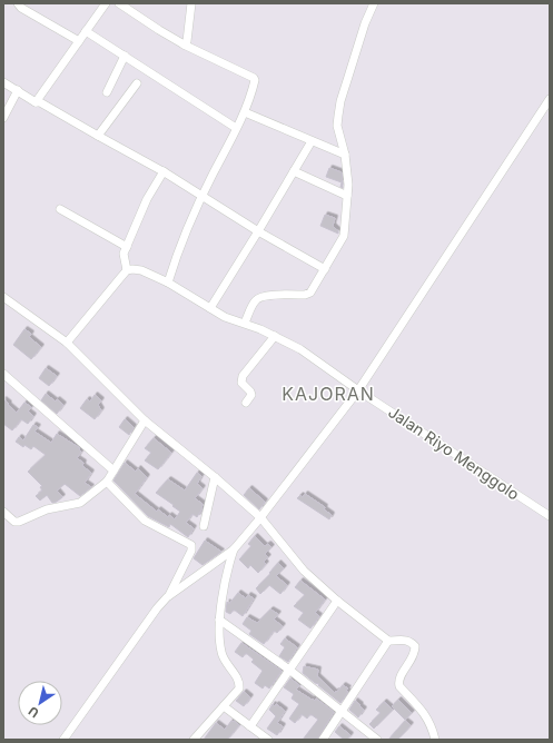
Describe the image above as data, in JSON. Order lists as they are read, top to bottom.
{
  "streets": {
    "street": ["Jalan Riyo Menggolo"]
  },
  "districts": ["KAJORAN"],
  "north": "bottom left"
}
